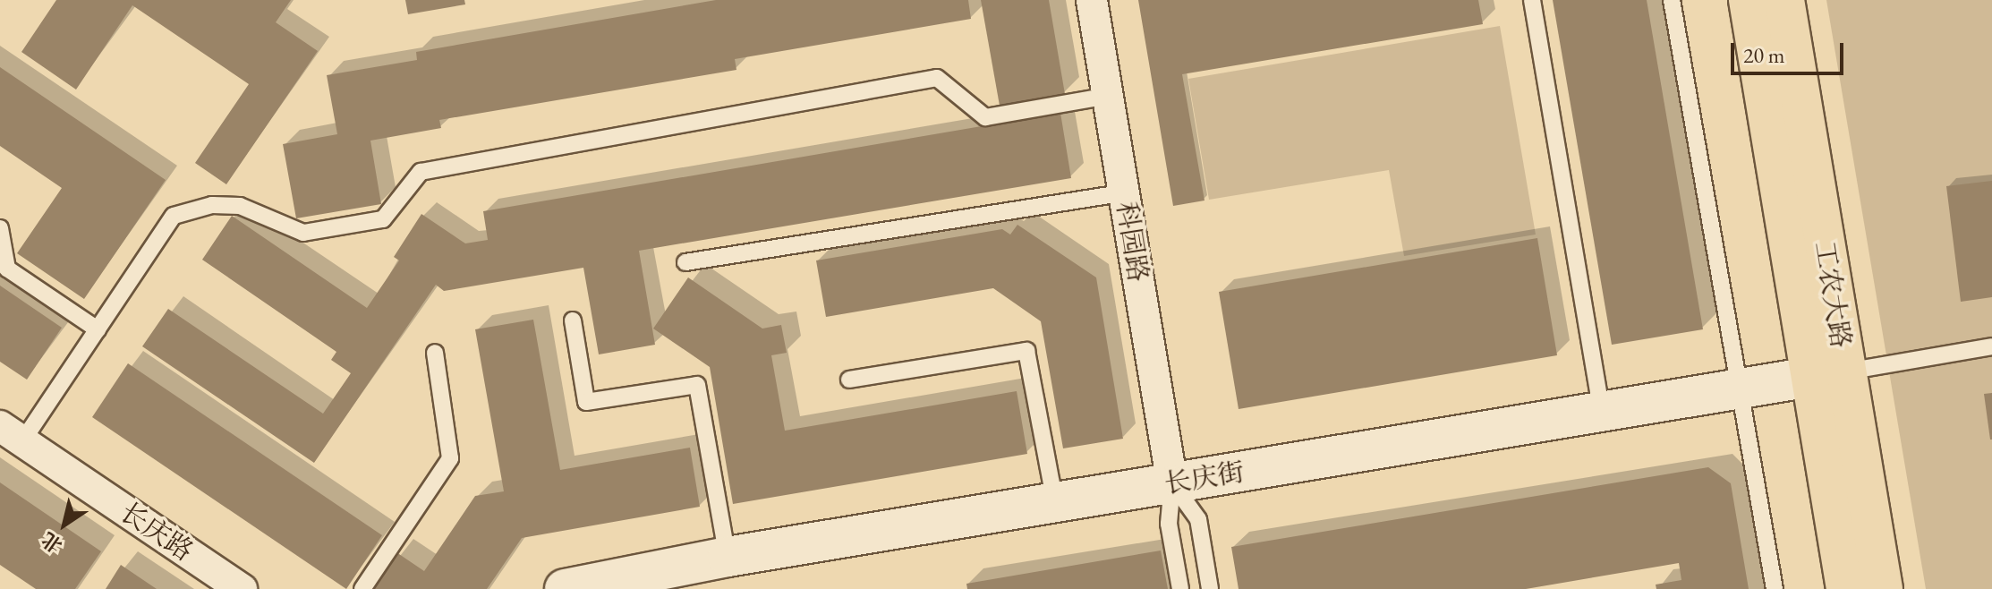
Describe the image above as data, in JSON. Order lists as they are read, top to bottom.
{
  "streets": {
    "main road": ["工农大路"],
    "street": ["科园路", "长庆街", "长庆路"]
  },
  "crossings": [
    ["科园路", "长庆街"],
    ["工农大路", "长庆街"]
  ],
  "scale_bar": "20 m",
  "north": "bottom left"
}
